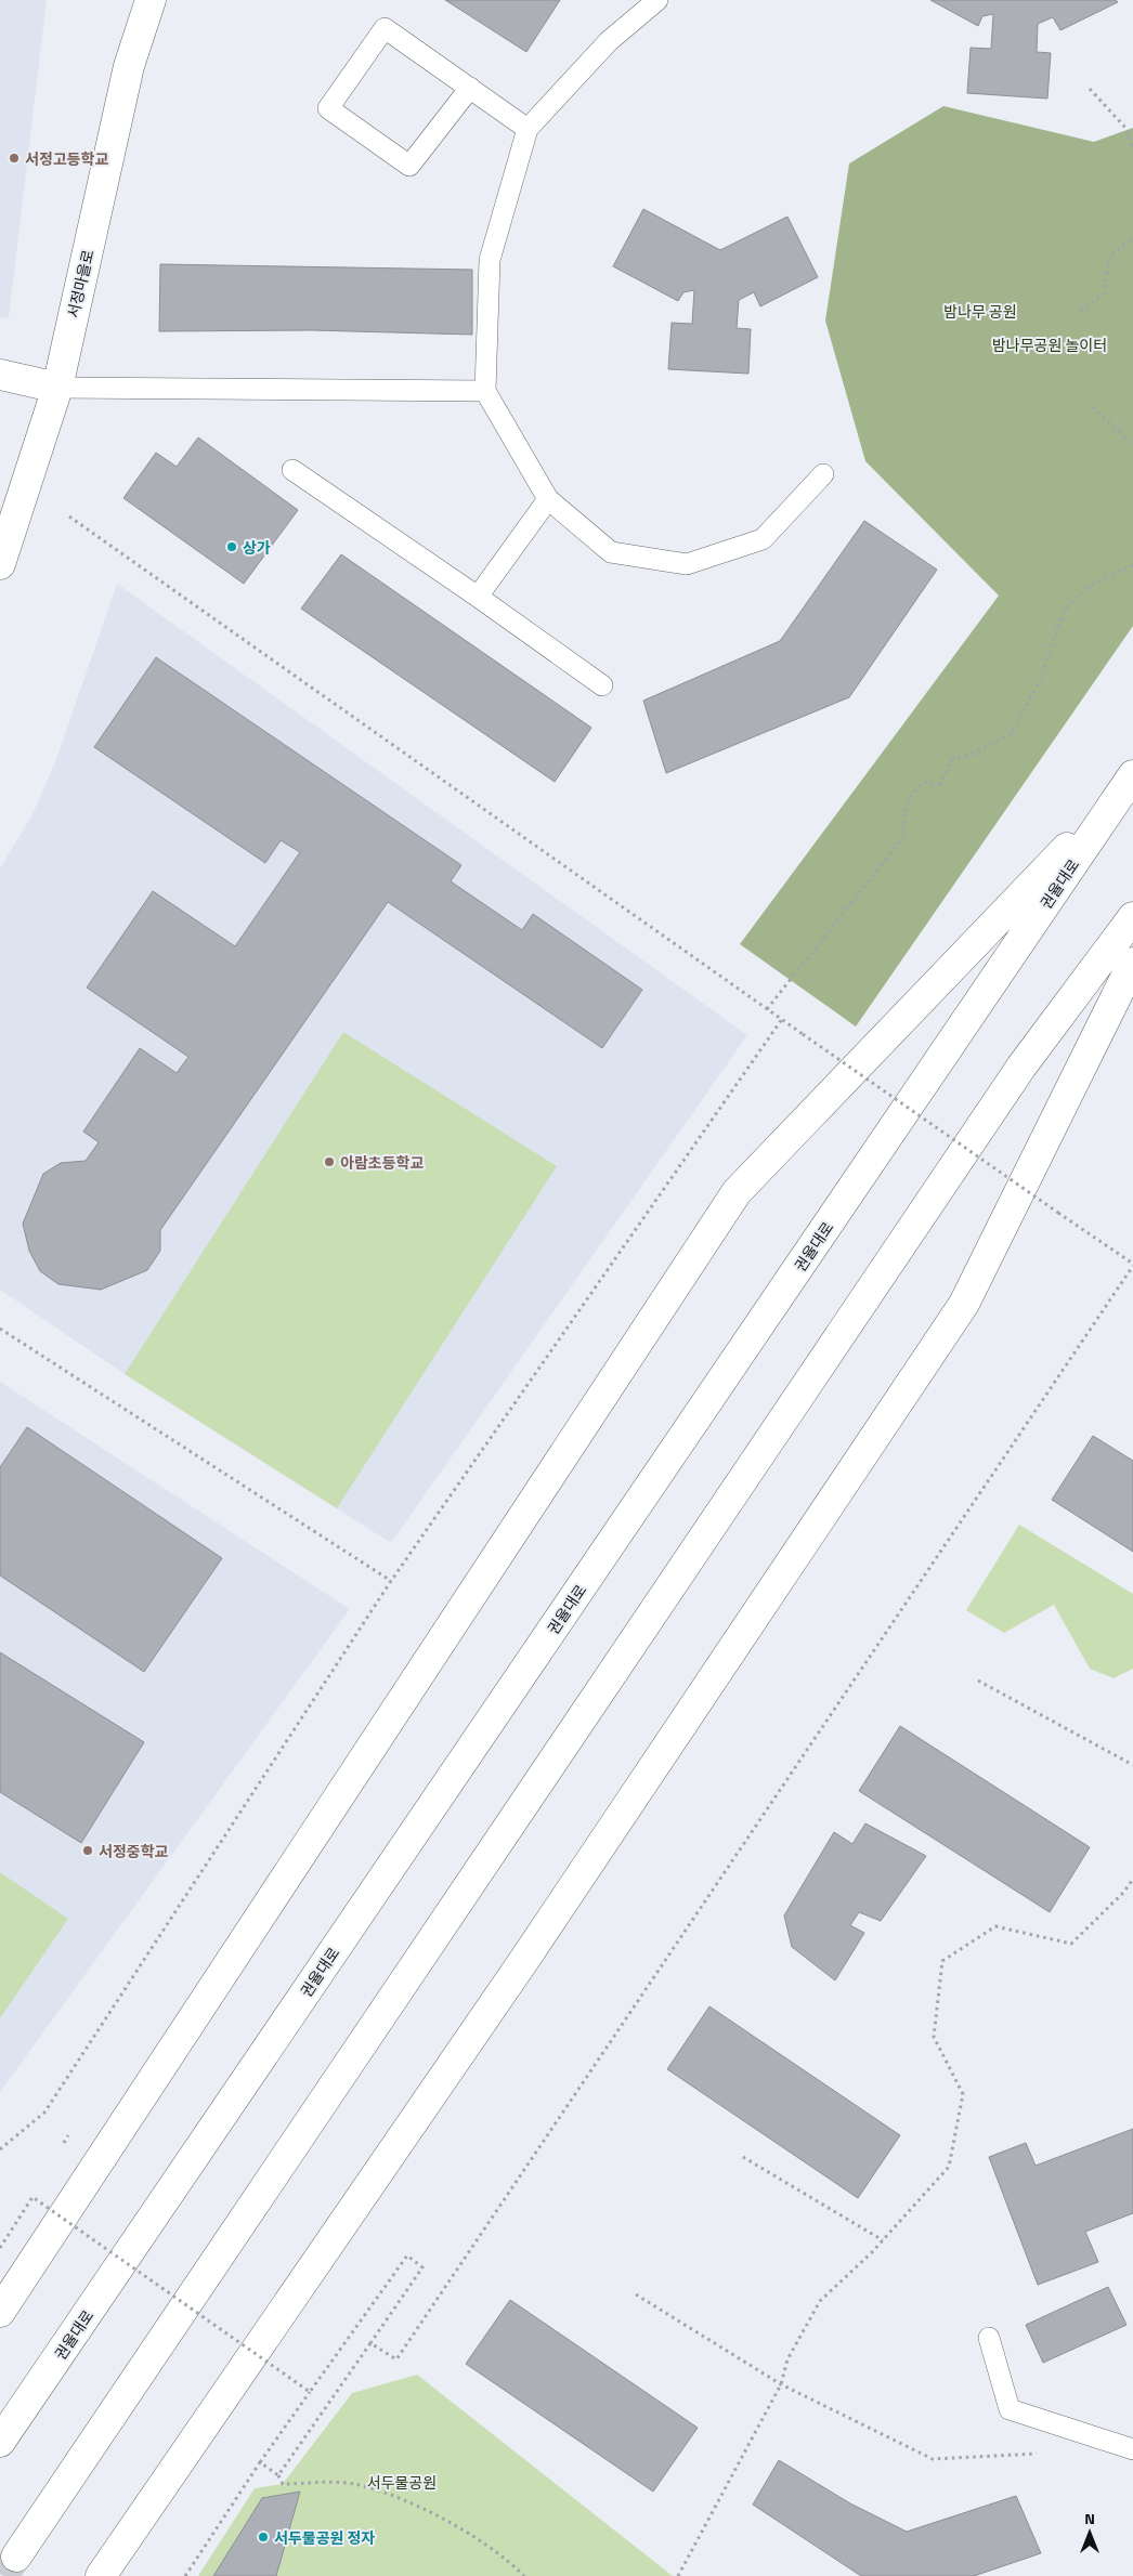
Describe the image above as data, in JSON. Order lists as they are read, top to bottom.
{
  "streets": {
    "main road": ["서정마을로", "권율대로"]
  },
  "parks": ["밤나무 공원", "밤나무공원 놀이터", "서두물공원"],
  "places": [
    "서정고등학교",
    "상가",
    "아람초등학교",
    "서정중학교",
    "서두물공원 정자"
  ],
  "north": "top"
}
